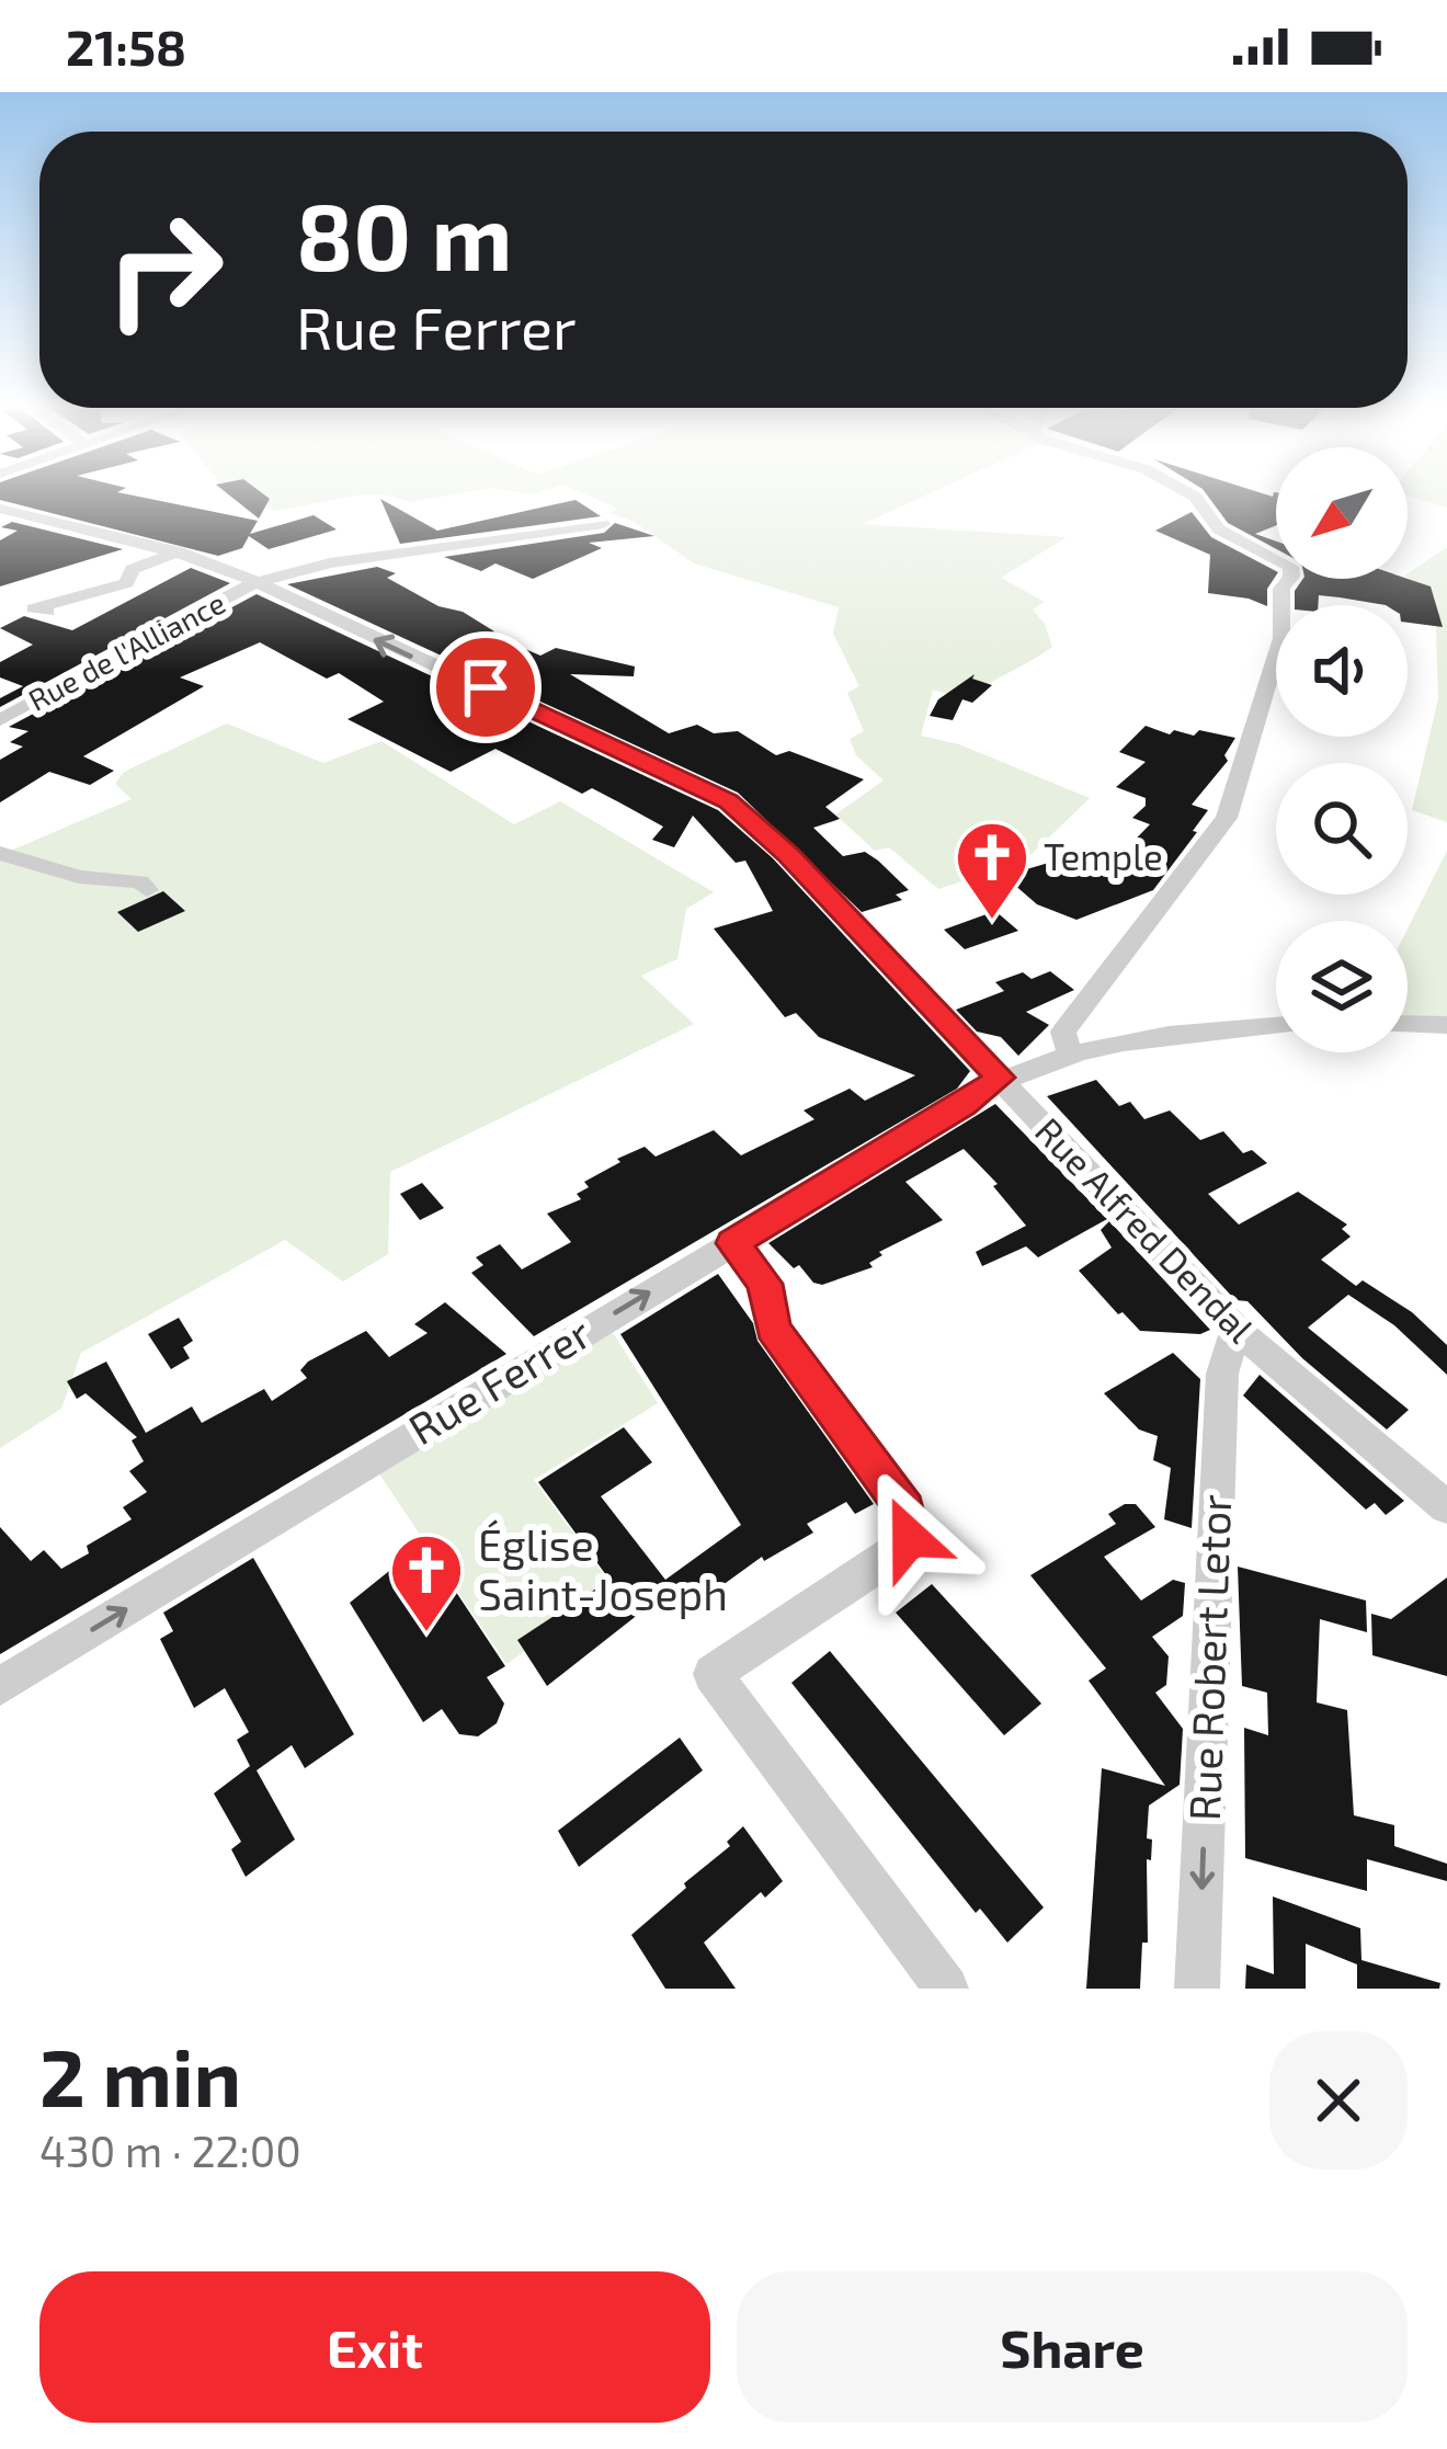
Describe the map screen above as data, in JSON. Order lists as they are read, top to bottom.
{
  "streets": {
    "street": [
      "Rue de l'Alliance",
      "Rue Alfred Dendal",
      "Rue Ferrer",
      "Rue Robert Letor"
    ]
  },
  "crossings": [
    ["Rue de l'Alliance", "Rue Alfred Dendal"],
    ["Rue Alfred Dendal", "Rue Ferrer"],
    ["Rue Alfred Dendal", "Rue Robert Letor"]
  ],
  "one_way": ["Rue Alfred Dendal", "Rue Ferrer", "Rue Robert Letor"],
  "places": {
    "church": ["Temple", "Église Saint-Joseph"]
  },
  "north": "bottom left",
  "page": {
    "status": "21:58",
    "turn": ["80 m", "Rue Ferrer"],
    "heading": ["2 min", "430 m · 22:00"],
    "buttons": ["Exit", "Share"]
  }
}
